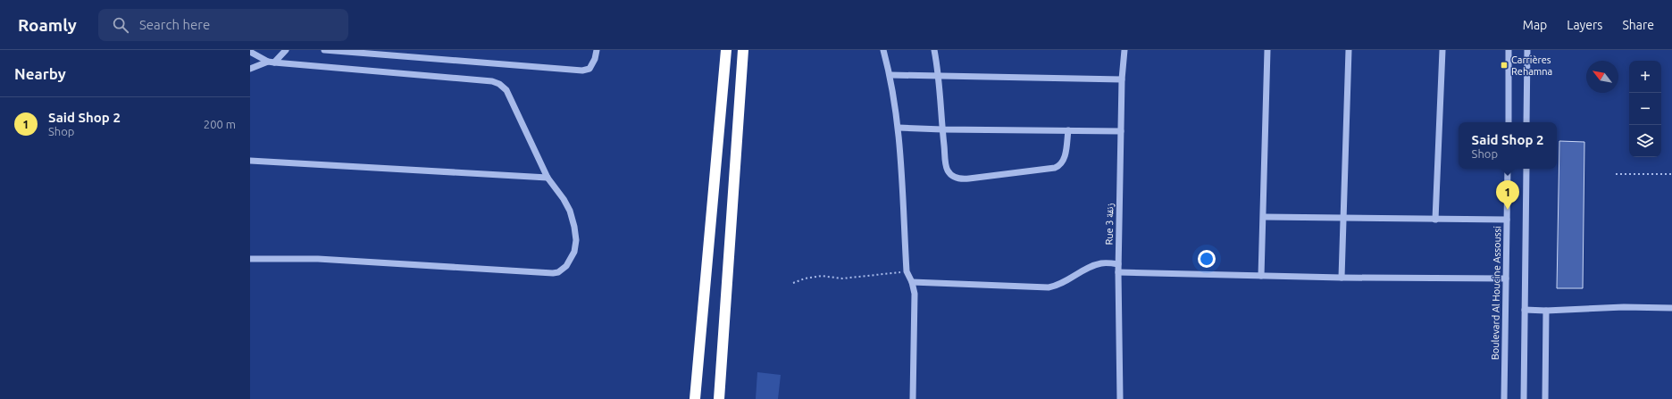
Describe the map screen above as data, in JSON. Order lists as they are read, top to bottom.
{
  "streets": {
    "street": ["Rue 3 زنقة", "Boulevard Al Houcine Assoussi"]
  },
  "places": {
    "transit": ["Carrières Rehamna"]
  },
  "north": "top left",
  "page": {
    "header": "Roamly",
    "search": "Search here",
    "nav": ["Map", "Layers", "Share"],
    "heading": "Nearby",
    "map_buttons": ["+", "−"],
    "list": [
      {
        "mark": "1",
        "name": "Said Shop 2",
        "note": "Shop",
        "value": "200 m"
      }
    ],
    "popup": ["Said Shop 2", "Shop"],
    "pins": "1"
  }
}
